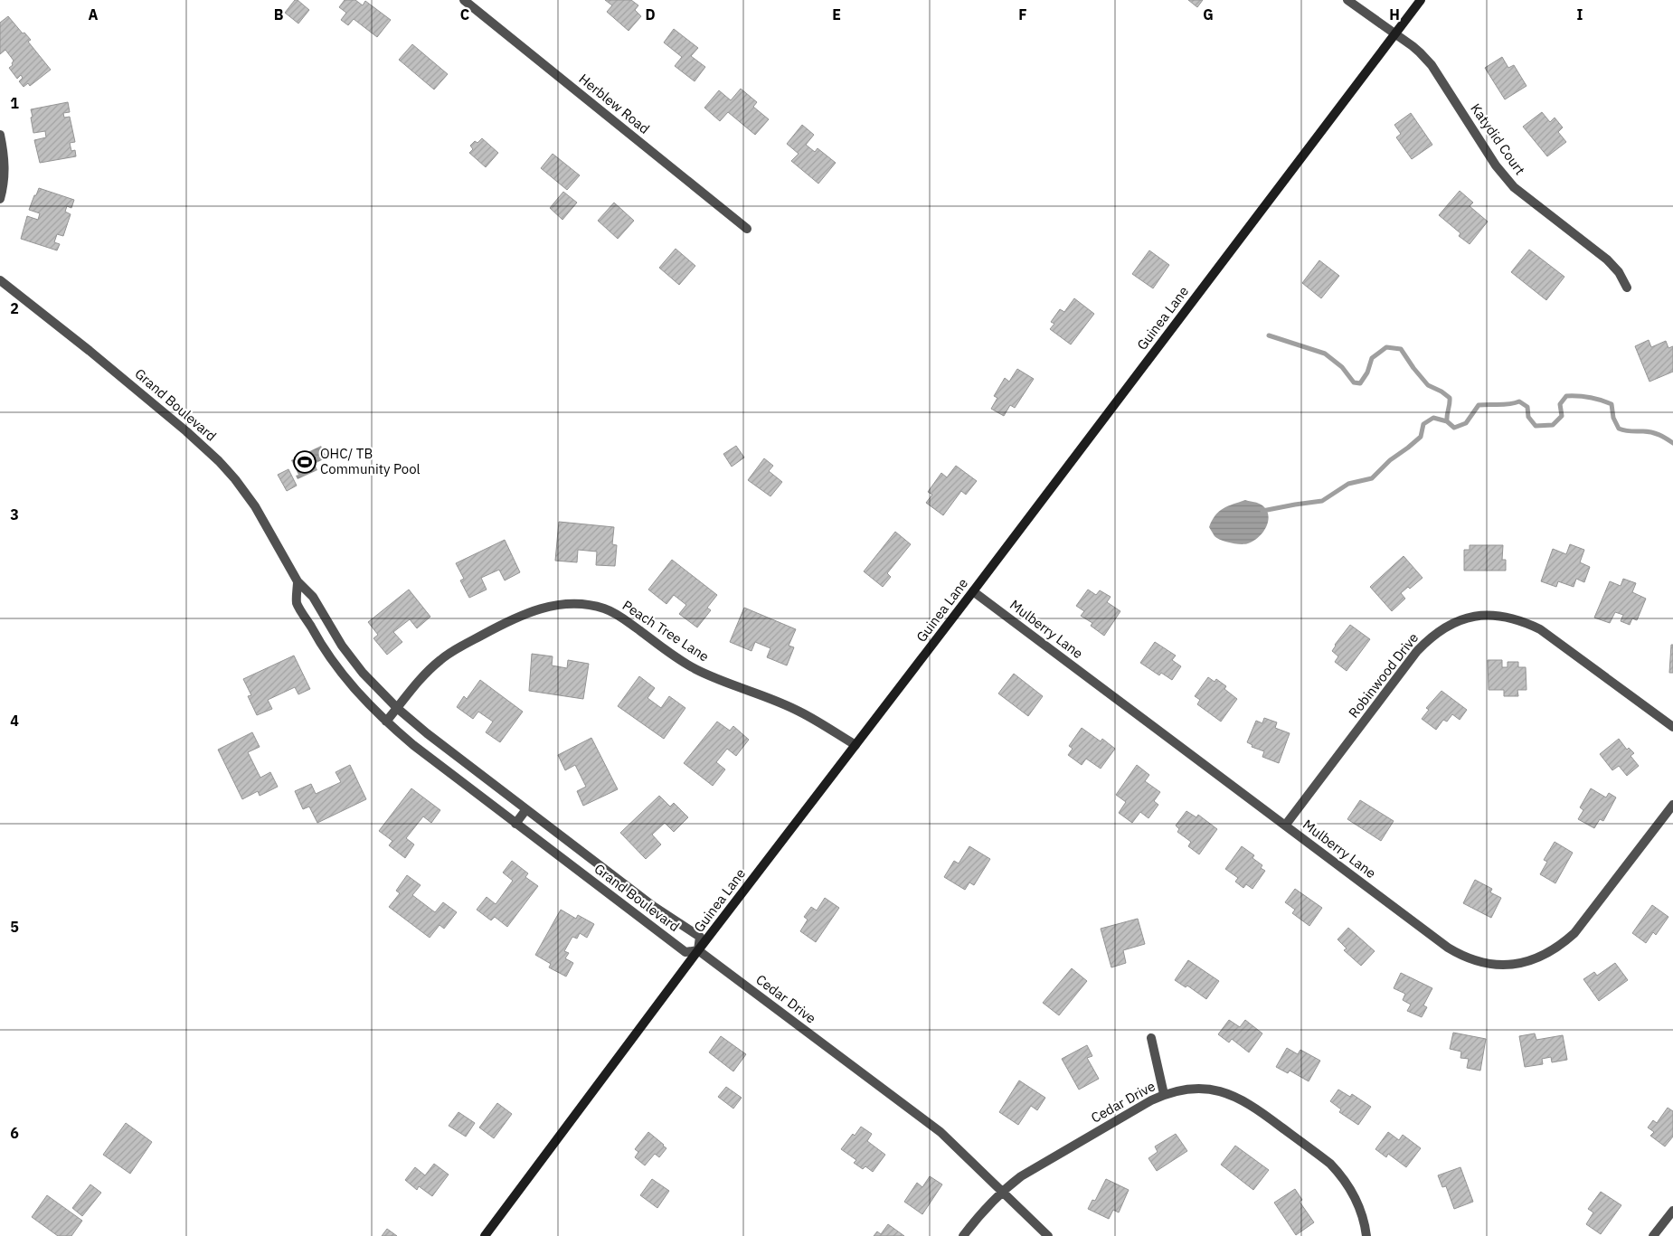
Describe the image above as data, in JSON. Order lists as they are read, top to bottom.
{
  "streets": {
    "street": [
      "Herblew Road",
      "Katydid Court",
      "Guinea Lane",
      "Grand Boulevard",
      "Mulberry Lane",
      "Peach Tree Lane",
      "Robinwood Drive",
      "Cedar Drive"
    ]
  },
  "crossings": [
    ["Katydid Court", "Guinea Lane"],
    ["Guinea Lane", "Grand Boulevard"],
    ["Guinea Lane", "Mulberry Lane"],
    ["Guinea Lane", "Peach Tree Lane"],
    ["Guinea Lane", "Cedar Drive"],
    ["Grand Boulevard", "Peach Tree Lane"],
    ["Grand Boulevard", "Cedar Drive"],
    ["Mulberry Lane", "Robinwood Drive"]
  ],
  "places": {
    "sports": ["OHC/ TB Community Pool"]
  },
  "grid": {
    "columns": [
      "A",
      "B",
      "C",
      "D",
      "E",
      "F",
      "G",
      "H",
      "I"
    ],
    "rows": [
      "1",
      "2",
      "3",
      "4",
      "5",
      "6"
    ]
  }
}
